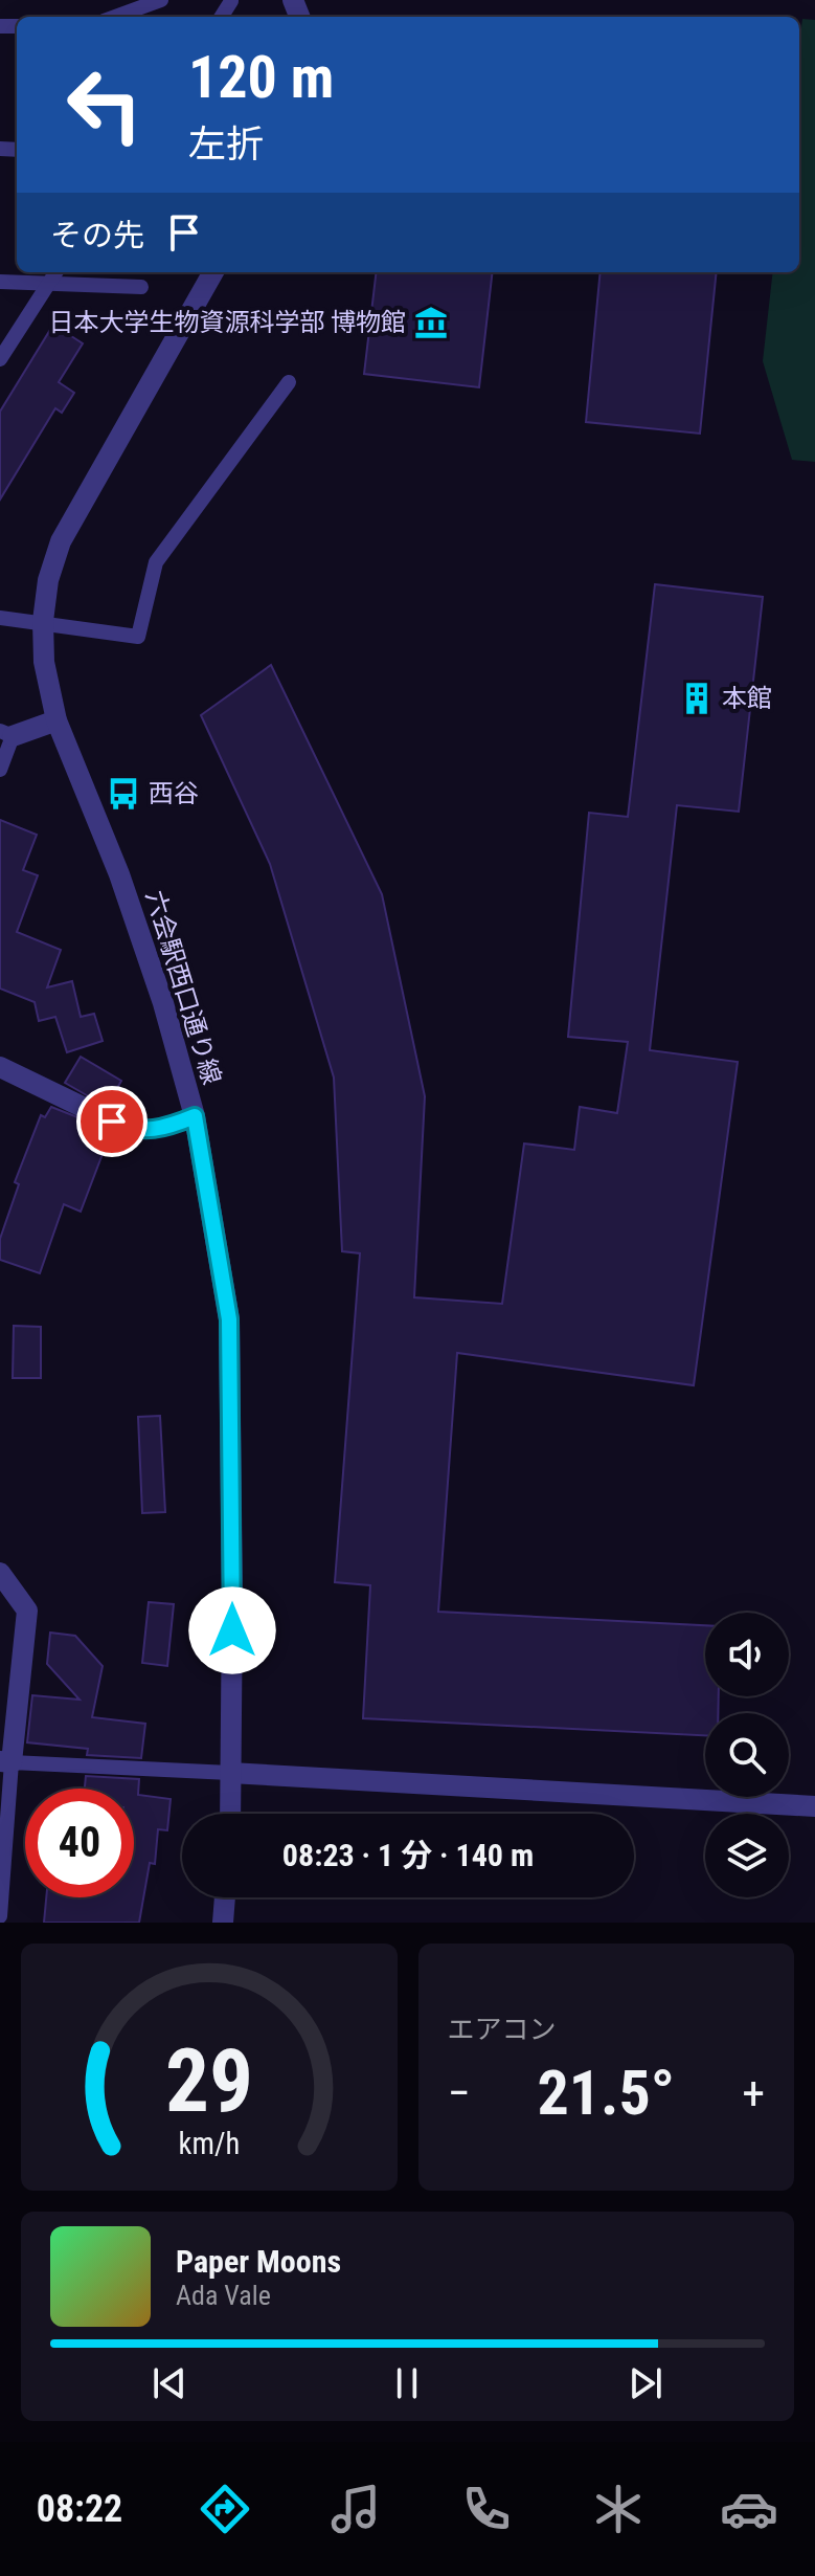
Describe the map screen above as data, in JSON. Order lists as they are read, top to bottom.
{
  "streets": {
    "street": ["六会駅西口通り線"]
  },
  "places": {
    "museum": ["日本大学生物資源科学部 博物館"],
    "building": ["本館"],
    "bus stop": ["西谷"]
  },
  "page": {
    "turn": ["120 m", "左折"],
    "then": "その先",
    "limit": "40",
    "trip": "08:23 · 1 分 · 140 m",
    "tile": "エアコン",
    "heat": ["−", "21.5°", "+"],
    "song": ["Paper Moons", "Ada Vale"],
    "tabs": "08:22",
    "gauge": ["29", "km/h"]
  }
}
